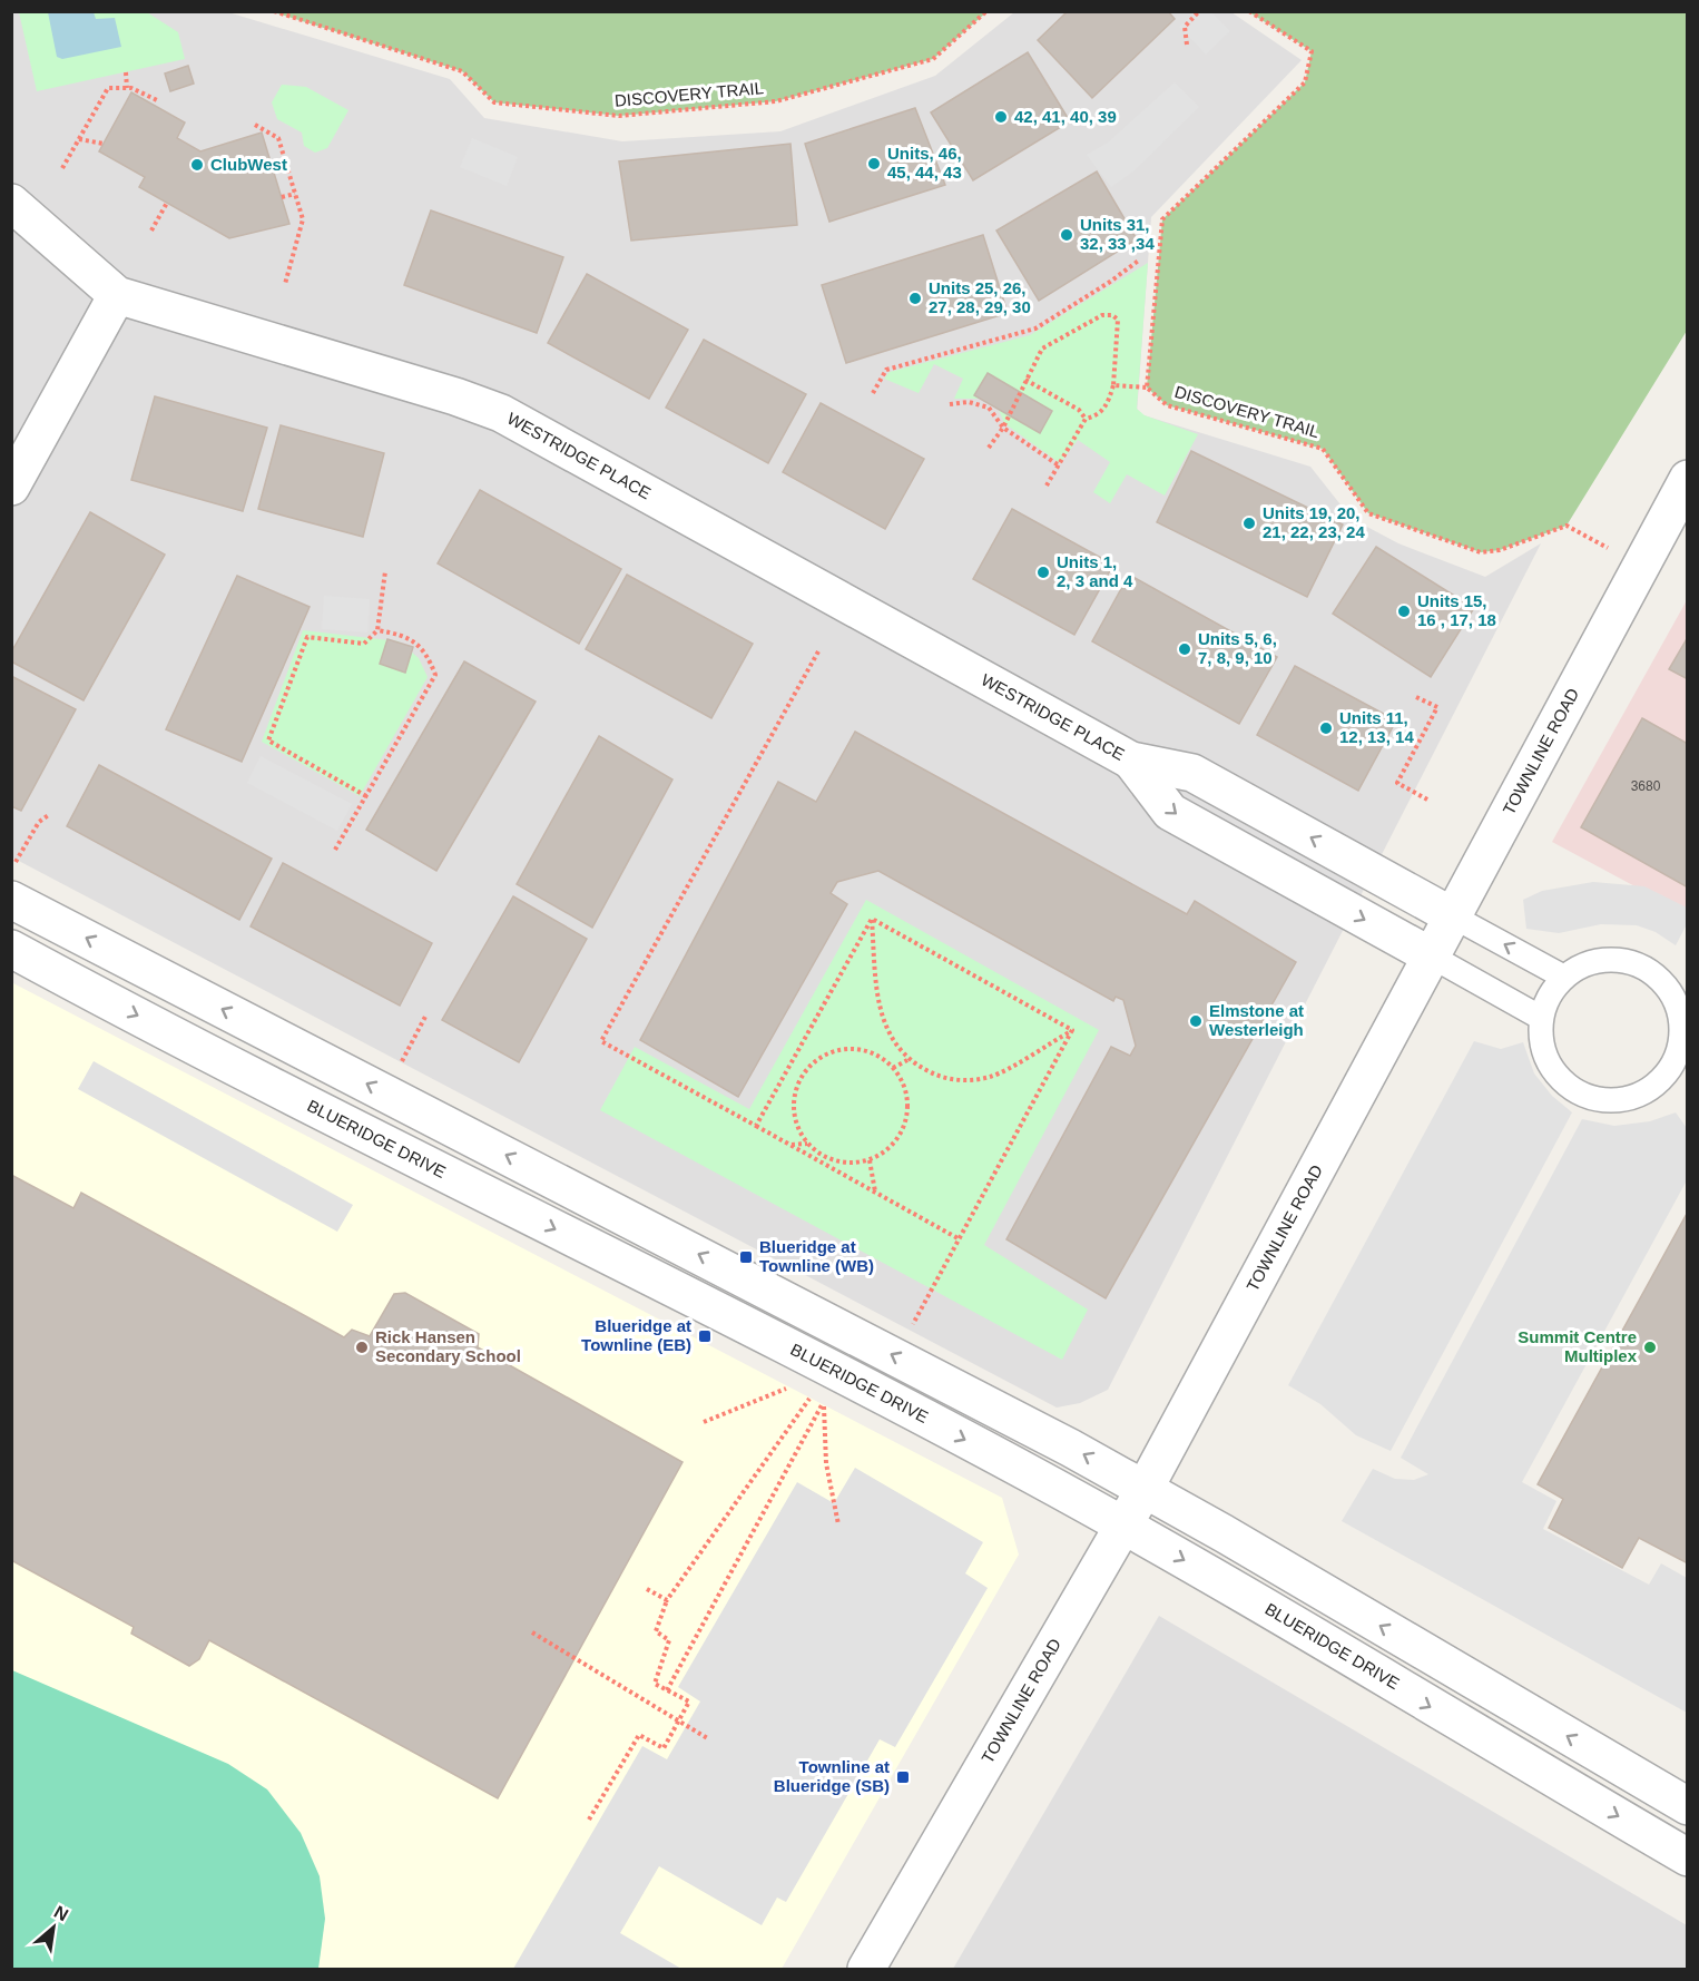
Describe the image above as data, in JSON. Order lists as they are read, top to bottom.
{
  "streets": {
    "street": ["WESTRIDGE PLACE", "TOWNLINE ROAD", "BLUERIDGE DRIVE"],
    "path": ["DISCOVERY TRAIL"]
  },
  "crossings": [
    ["DISCOVERY TRAIL", "TOWNLINE ROAD"],
    ["WESTRIDGE PLACE", "TOWNLINE ROAD"],
    ["TOWNLINE ROAD", "BLUERIDGE DRIVE"]
  ],
  "places": {
    "other": [
      "42, 41, 40, 39",
      "Units, 46, 45, 44, 43",
      "ClubWest",
      "Units 31, 32, 33 ,34",
      "Units 25, 26, 27, 28, 29, 30",
      "Units 19, 20, 21, 22, 23, 24",
      "Units 1, 2, 3 and 4",
      "Units 15, 16 , 17, 18",
      "Units 5, 6, 7, 8, 9, 10",
      "Units 11, 12, 13, 14",
      "Elmstone at Westerleigh",
      "Rick Hansen Secondary School",
      "Summit Centre Multiplex"
    ],
    "transit": ["Blueridge at Townline (WB)", "Blueridge at Townline (EB)", "Townline at Blueridge (SB)"]
  },
  "house_numbers": ["3680"],
  "north": "top right"
}
